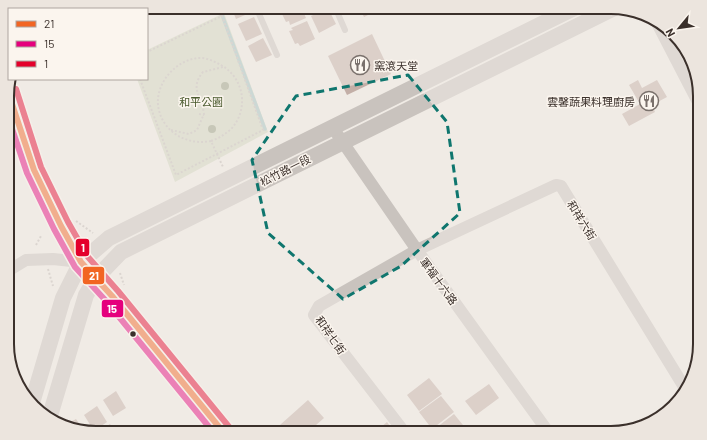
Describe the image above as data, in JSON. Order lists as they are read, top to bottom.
{
  "streets": {
    "street": [
      "松竹路一段",
      "和祥六街",
      "軍福十六路",
      "和祥七街"
    ]
  },
  "crossings": [
    ["松竹路一段", "軍福十六路"],
    ["和祥六街", "軍福十六路"],
    ["和祥六街", "和祥七街"],
    ["軍福十六路", "和祥七街"]
  ],
  "parks": ["和平公園"],
  "places": {
    "restaurant": ["窯滾天堂", "雲馨蔬果料理廚房"]
  },
  "lines": ["transit line 1", "transit line 21", "transit line 15"],
  "legend": ["21", "15", "1"],
  "north": "bottom left"
}
